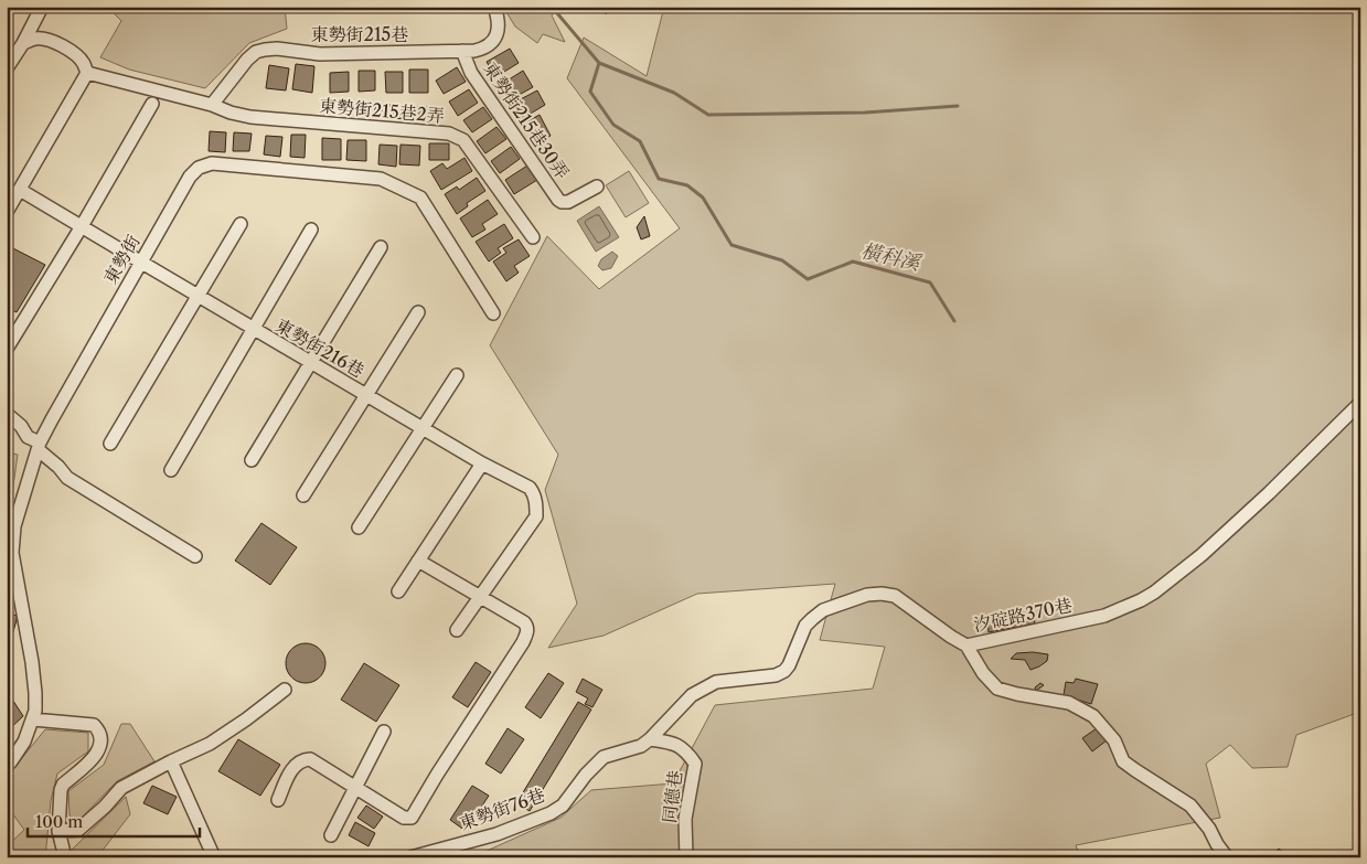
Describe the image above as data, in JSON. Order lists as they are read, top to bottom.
{
  "streets": {
    "street": [
      "東勢街215巷",
      "東勢街215巷2弄",
      "東勢街215巷30弄",
      "東勢街",
      "東勢街216巷",
      "汐碇路370巷",
      "同德巷",
      "東勢街76巷"
    ]
  },
  "crossings": [
    ["東勢街215巷", "東勢街215巷2弄"],
    ["東勢街215巷", "東勢街215巷30弄"],
    ["東勢街", "東勢街216巷"],
    ["汐碇路370巷", "東勢街76巷"],
    ["同德巷", "東勢街76巷"]
  ],
  "water": ["橫科溪"],
  "scale_bar": "100 m"
}
